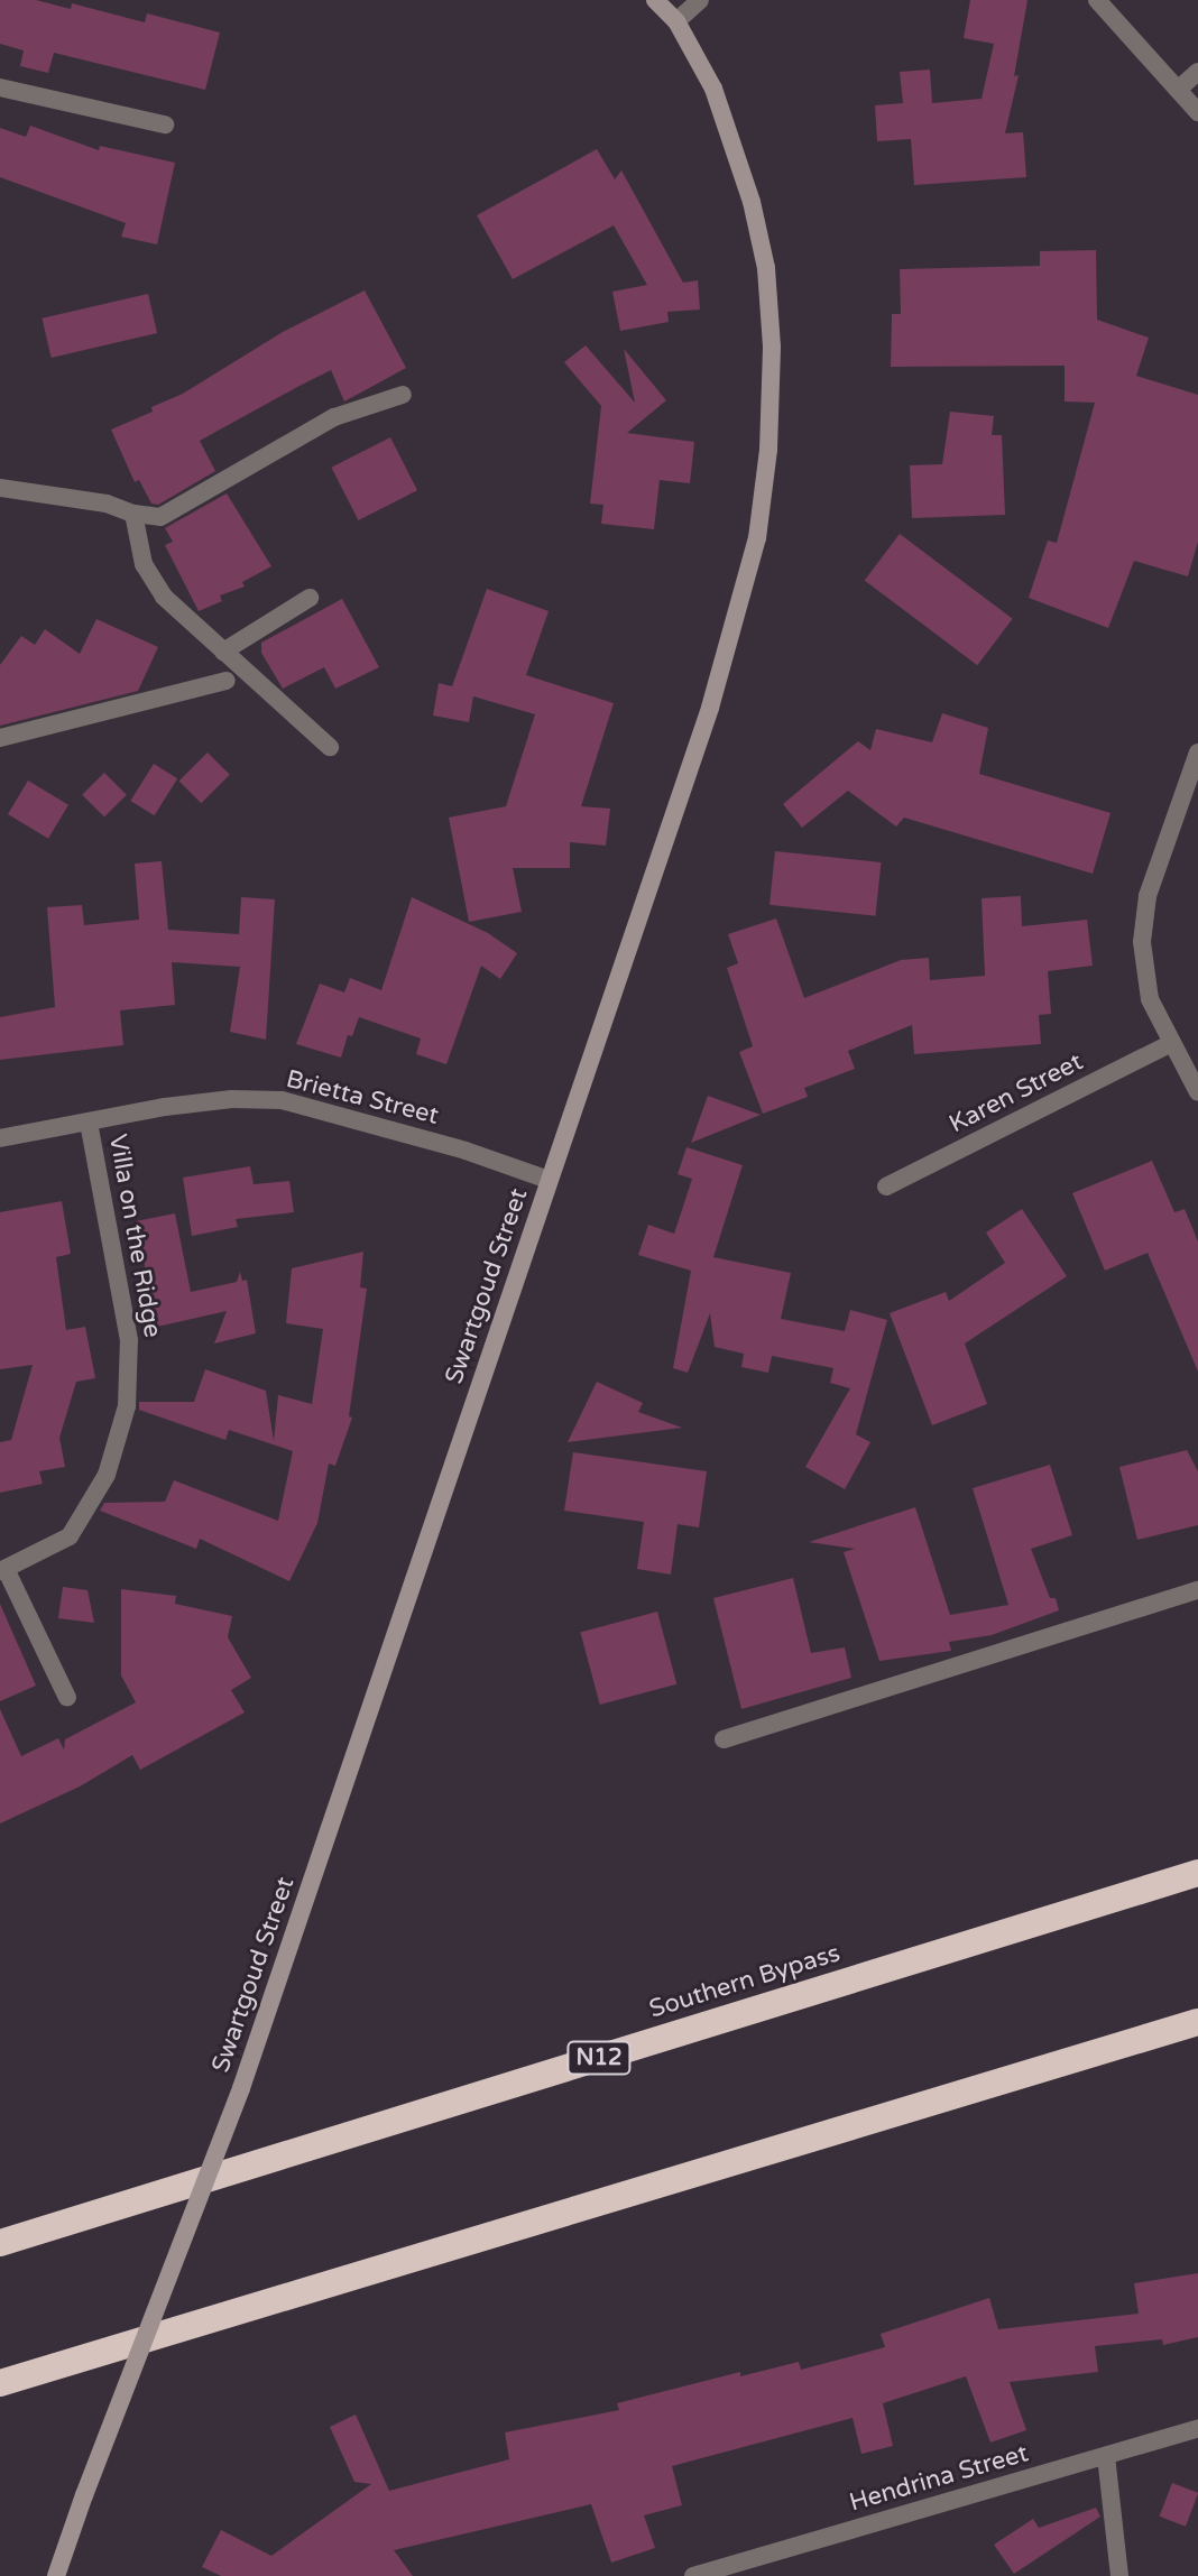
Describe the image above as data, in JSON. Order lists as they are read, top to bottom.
{
  "streets": {
    "highway": ["Southern Bypass", "N12"],
    "street": [
      "Karen Street",
      "Brietta Street",
      "Villa on the Ridge",
      "Swartgoud Street",
      "Hendrina Street"
    ]
  },
  "crossings": [
    ["Brietta Street", "Villa on the Ridge"],
    ["Brietta Street", "Swartgoud Street"]
  ]
}
